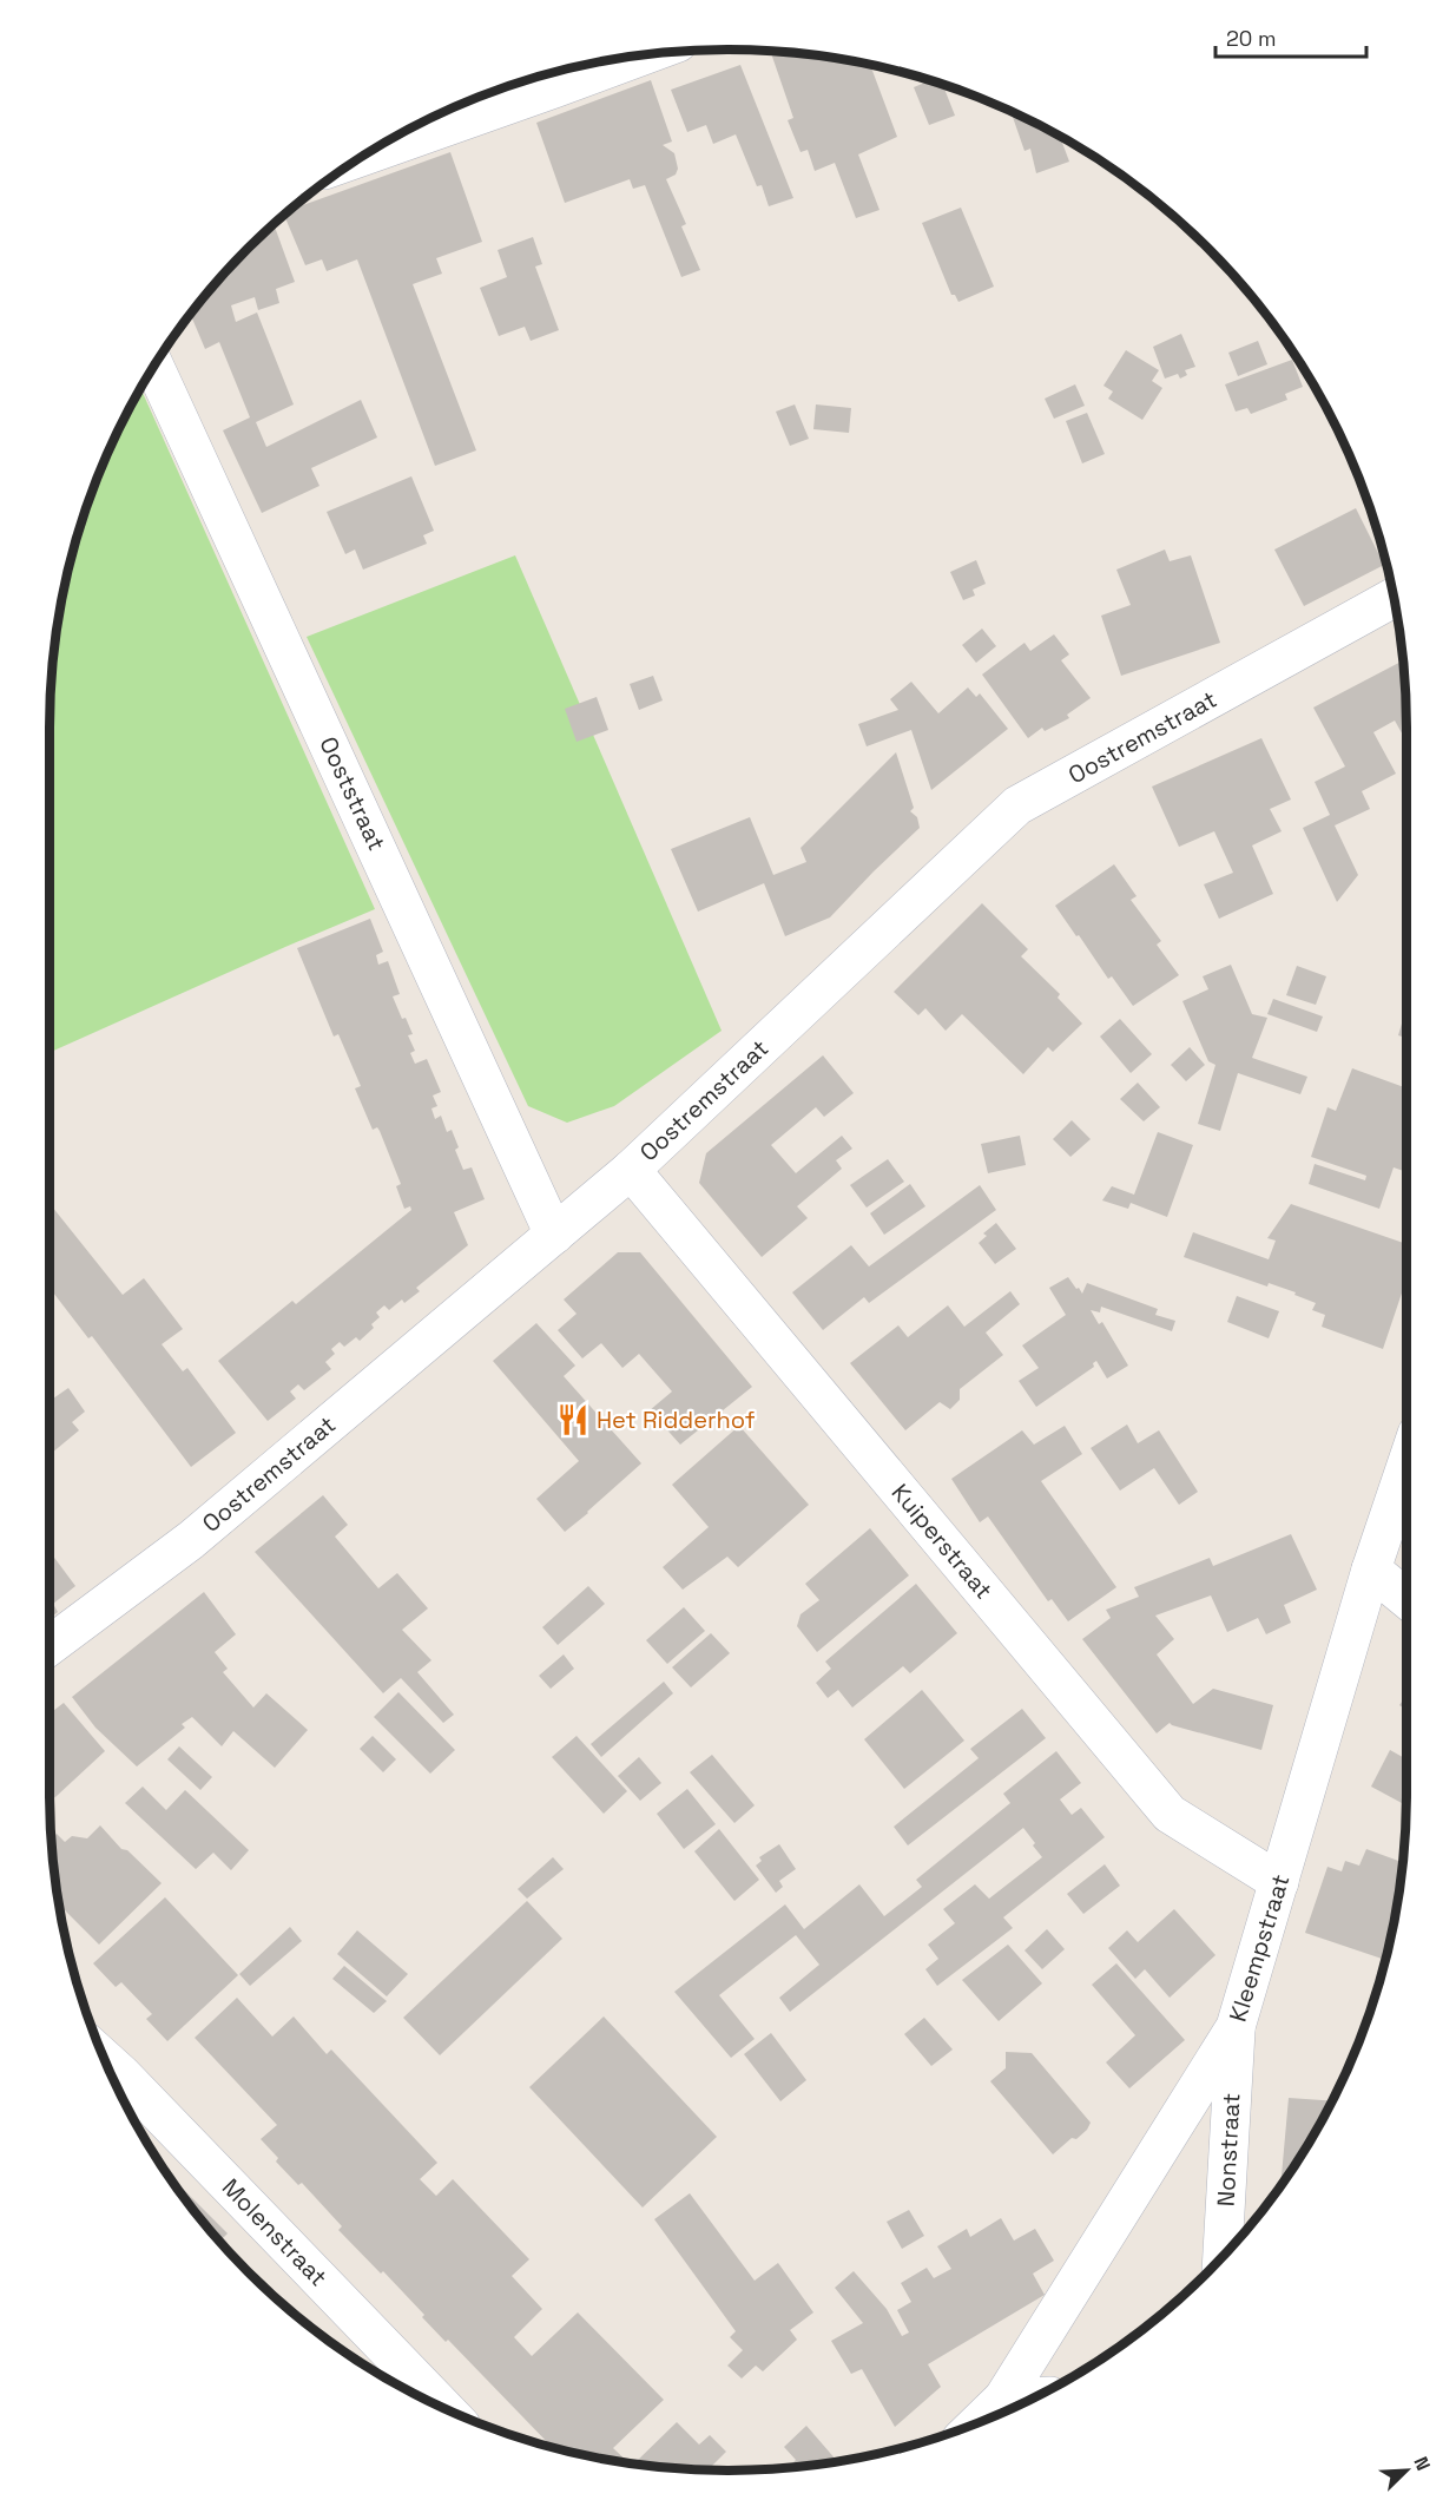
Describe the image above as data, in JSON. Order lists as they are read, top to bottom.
{
  "streets": {
    "street": [
      "Oostremstraat",
      "Ooststraat",
      "Kuiperstraat",
      "Kleempstraat",
      "Nonstraat",
      "Molenstraat"
    ]
  },
  "crossings": [
    ["Oostremstraat", "Ooststraat"],
    ["Oostremstraat", "Kuiperstraat"],
    ["Kuiperstraat", "Kleempstraat"],
    ["Kleempstraat", "Nonstraat"]
  ],
  "places": {
    "restaurant": ["Het Ridderhof"]
  },
  "scale_bar": "20 m",
  "north": "top right"
}
